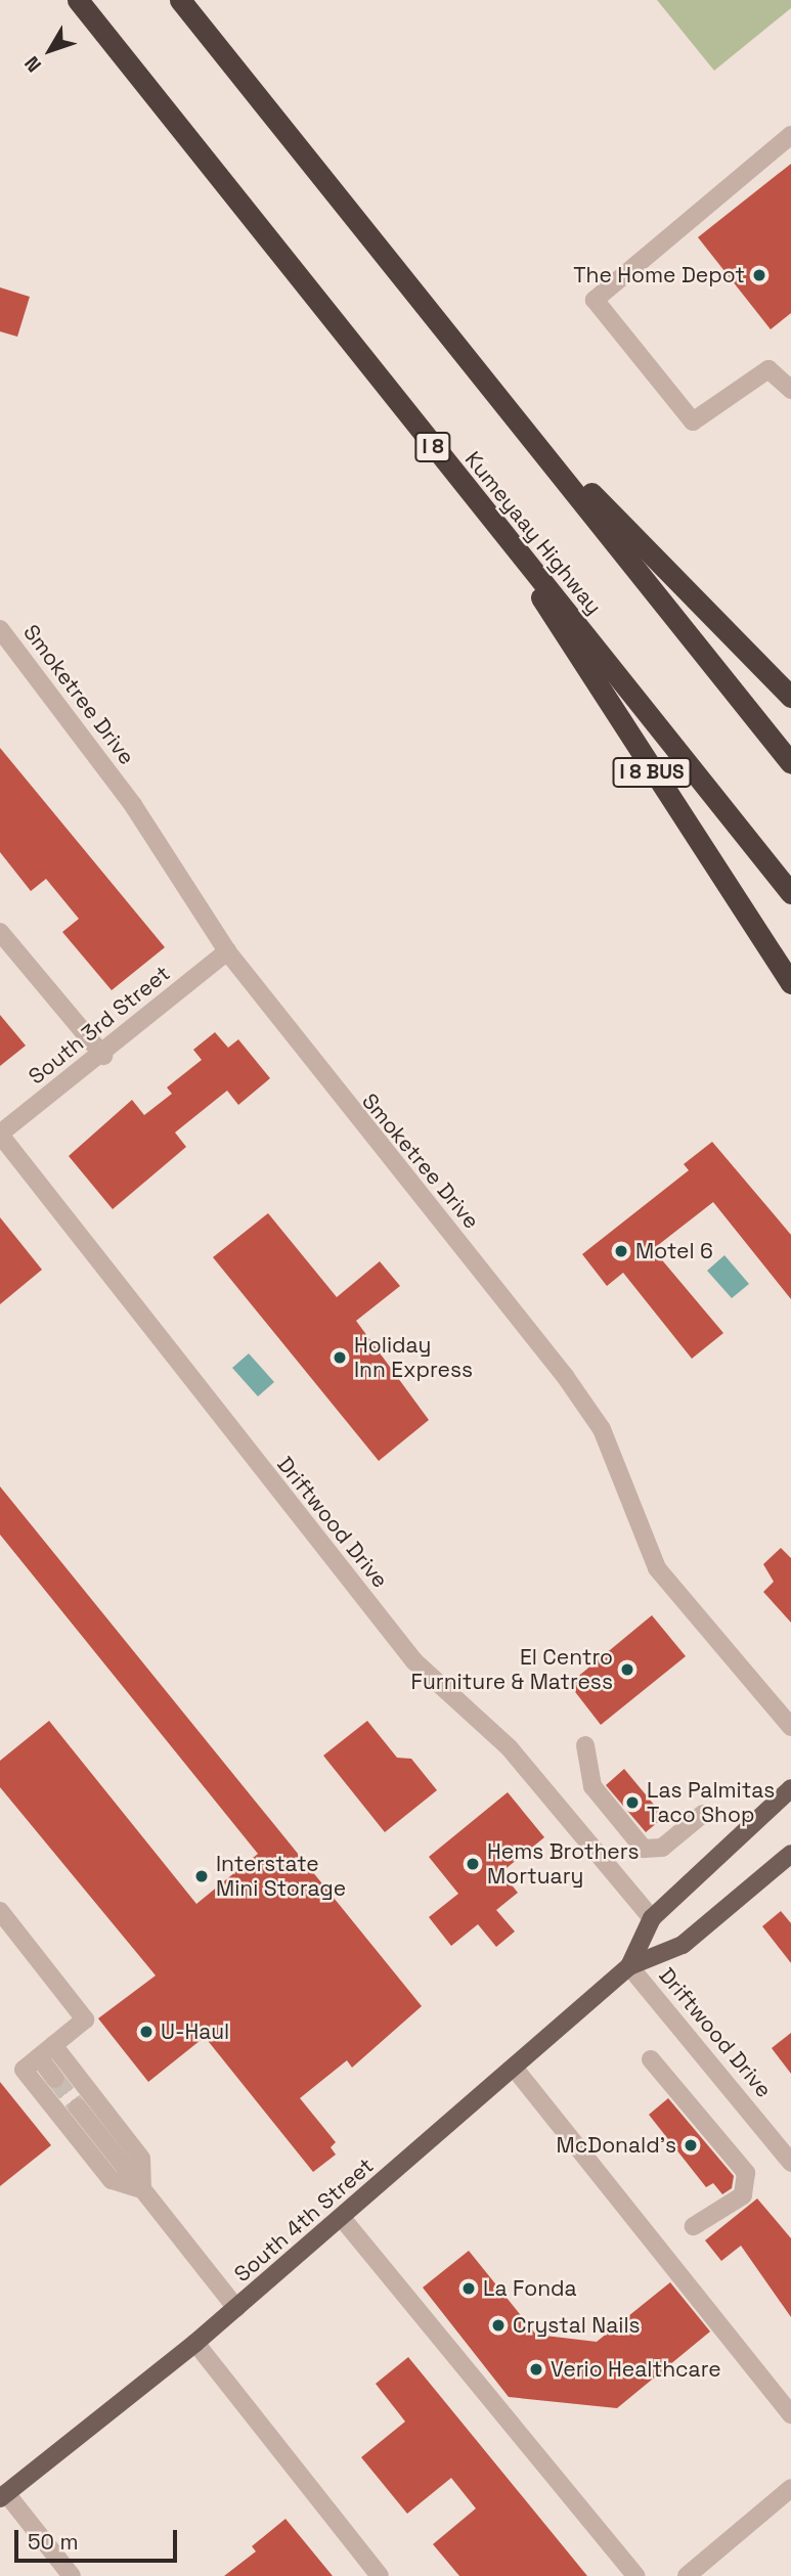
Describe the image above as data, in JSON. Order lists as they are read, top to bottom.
{
  "streets": {
    "highway": ["I 8", "Kumeyaay Highway", "I 8 BUS"],
    "main road": ["South 4th Street"],
    "street": ["Smoketree Drive", "South 3rd Street", "Driftwood Drive"]
  },
  "crossings": [
    ["Kumeyaay Highway", "I 8 BUS"],
    ["Smoketree Drive", "South 3rd Street"],
    ["South 3rd Street", "Driftwood Drive"],
    ["Driftwood Drive", "South 4th Street"]
  ],
  "places": [
    "The Home Depot",
    "Motel 6",
    "Holiday Inn Express",
    "El Centro Furniture & Matress",
    "Las Palmitas Taco Shop",
    "Hems Brothers Mortuary",
    "Interstate Mini Storage",
    "U-Haul",
    "McDonald's",
    "La Fonda",
    "Crystal Nails",
    "Verio Healthcare"
  ],
  "scale_bar": "50 m",
  "north": "bottom left"
}
